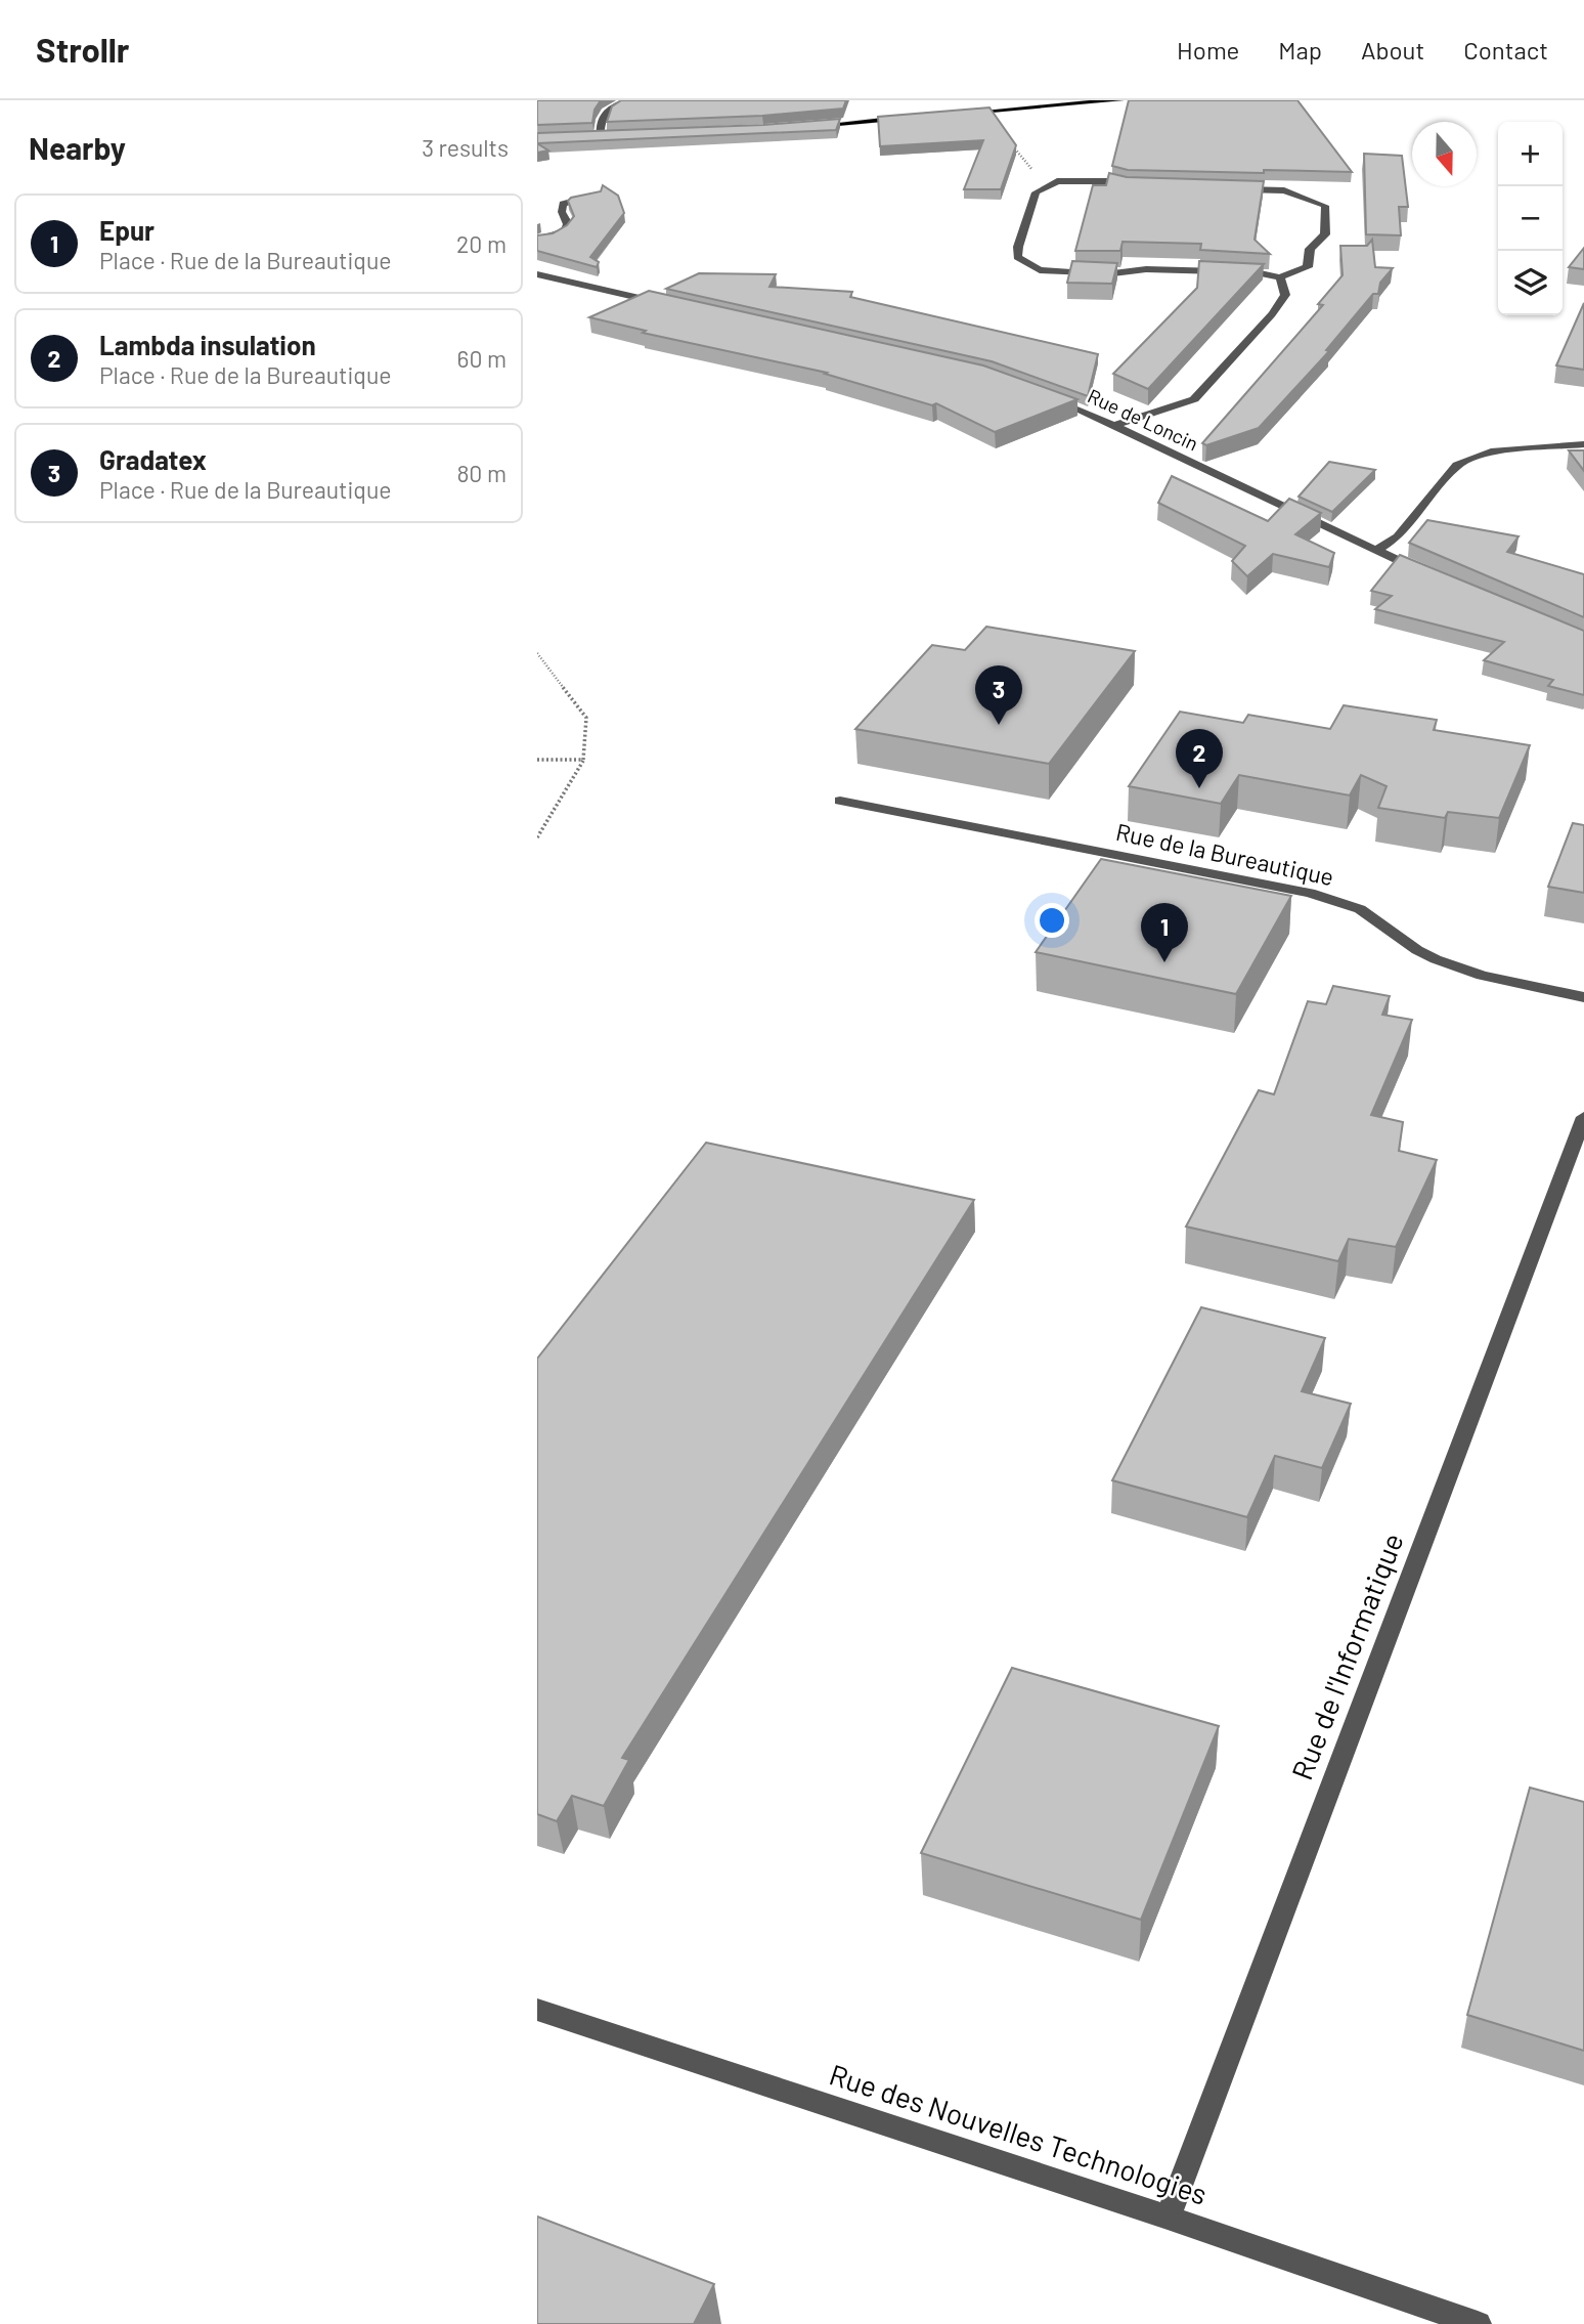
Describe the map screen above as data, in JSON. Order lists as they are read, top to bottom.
{
  "streets": {
    "street": [
      "Rue de Loncin",
      "Rue de la Bureautique",
      "Rue de l'Informatique",
      "Rue des Nouvelles Technologies"
    ]
  },
  "crossings": [
    ["Rue de l'Informatique", "Rue des Nouvelles Technologies"]
  ],
  "north": "bottom",
  "page": {
    "header": "Strollr",
    "nav": [
      "Home",
      "Map",
      "About",
      "Contact"
    ],
    "heading": ["Nearby", "3 results"],
    "map_buttons": ["+", "−"],
    "list": [
      {
        "mark": "1",
        "name": "Epur",
        "note": "Place · Rue de la Bureautique",
        "value": "20 m"
      },
      {
        "mark": "2",
        "name": "Lambda insulation",
        "note": "Place · Rue de la Bureautique",
        "value": "60 m"
      },
      {
        "mark": "3",
        "name": "Gradatex",
        "note": "Place · Rue de la Bureautique",
        "value": "80 m"
      }
    ],
    "pins": ["3", "2", "1"]
  }
}
